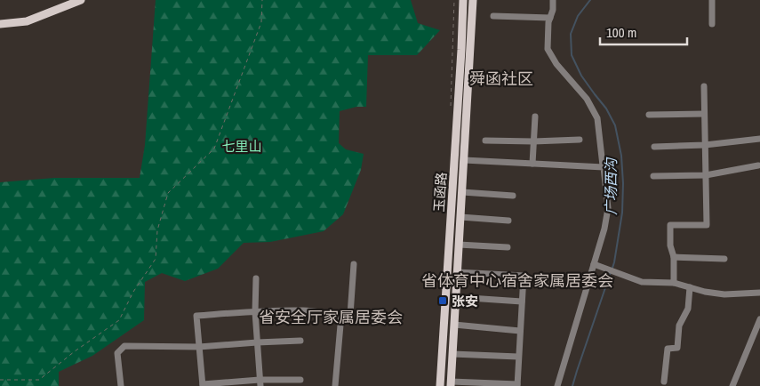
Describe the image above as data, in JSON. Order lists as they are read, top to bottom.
{
  "streets": {
    "main road": ["玉函路"]
  },
  "districts": ["舜函社区", "省体育中心宿舍家属居委会", "省安全厅家属居委会"],
  "water": ["广场西沟"],
  "parks": ["七里山"],
  "places": {
    "transit": ["张安"]
  },
  "scale_bar": "100 m"
}
